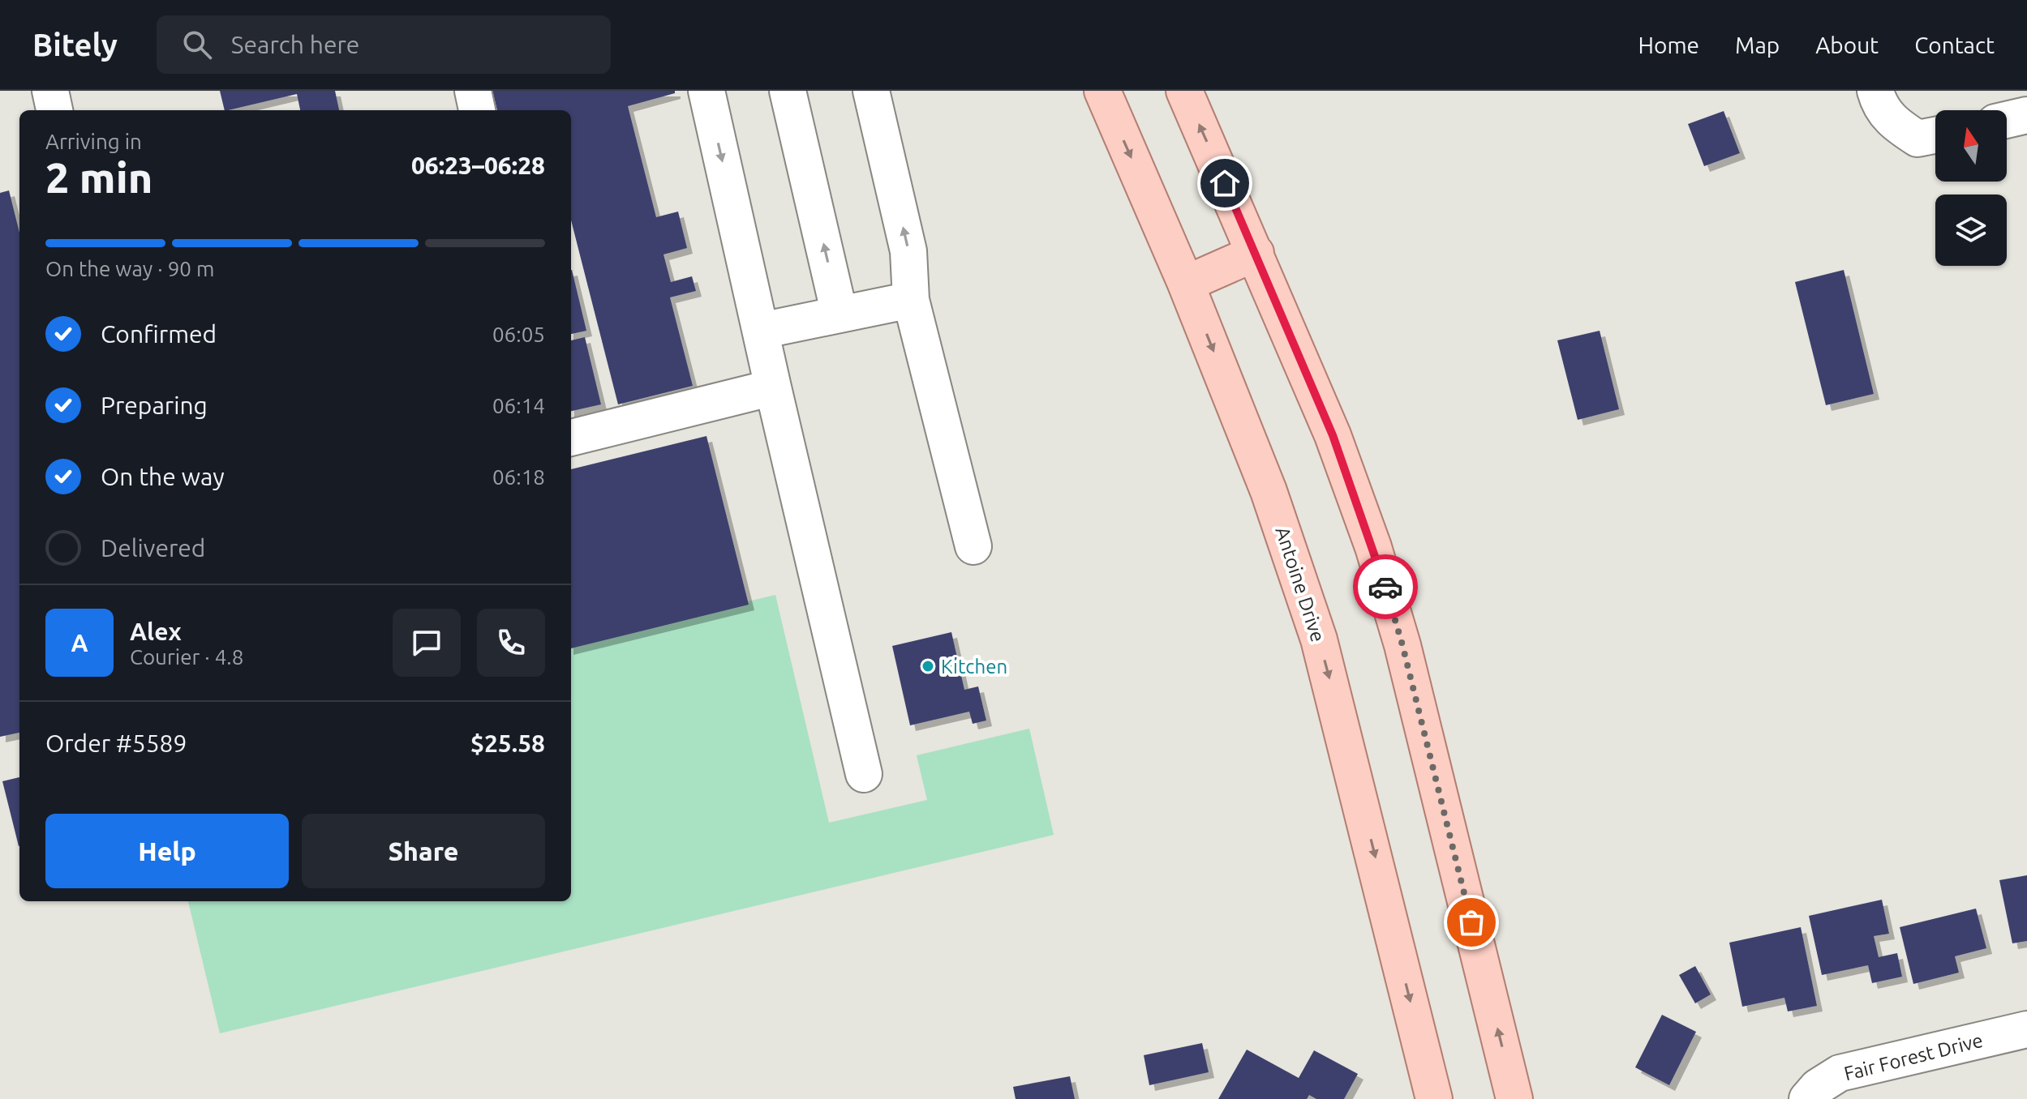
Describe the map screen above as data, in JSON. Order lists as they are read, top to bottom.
{
  "streets": {
    "main road": ["Antoine Drive"],
    "street": ["Fair Forest Drive"]
  },
  "places": ["Kitchen"],
  "north": "top",
  "page": {
    "header": "Bitely",
    "search": "Search here",
    "nav": [
      "Home",
      "Map",
      "About",
      "Contact"
    ],
    "heading": ["2 min", "Arriving in", "06:23–06:28"],
    "panel": [
      "Alex",
      "Courier · 4.8",
      "Order #5589",
      "$25.58"
    ],
    "bar": "On the way · 90 m",
    "list": [
      ["Confirmed", "06:05"],
      ["Preparing", "06:14"],
      ["On the way", "06:18"],
      "Delivered"
    ],
    "round": "A",
    "buttons": ["Help", "Share"]
  }
}
